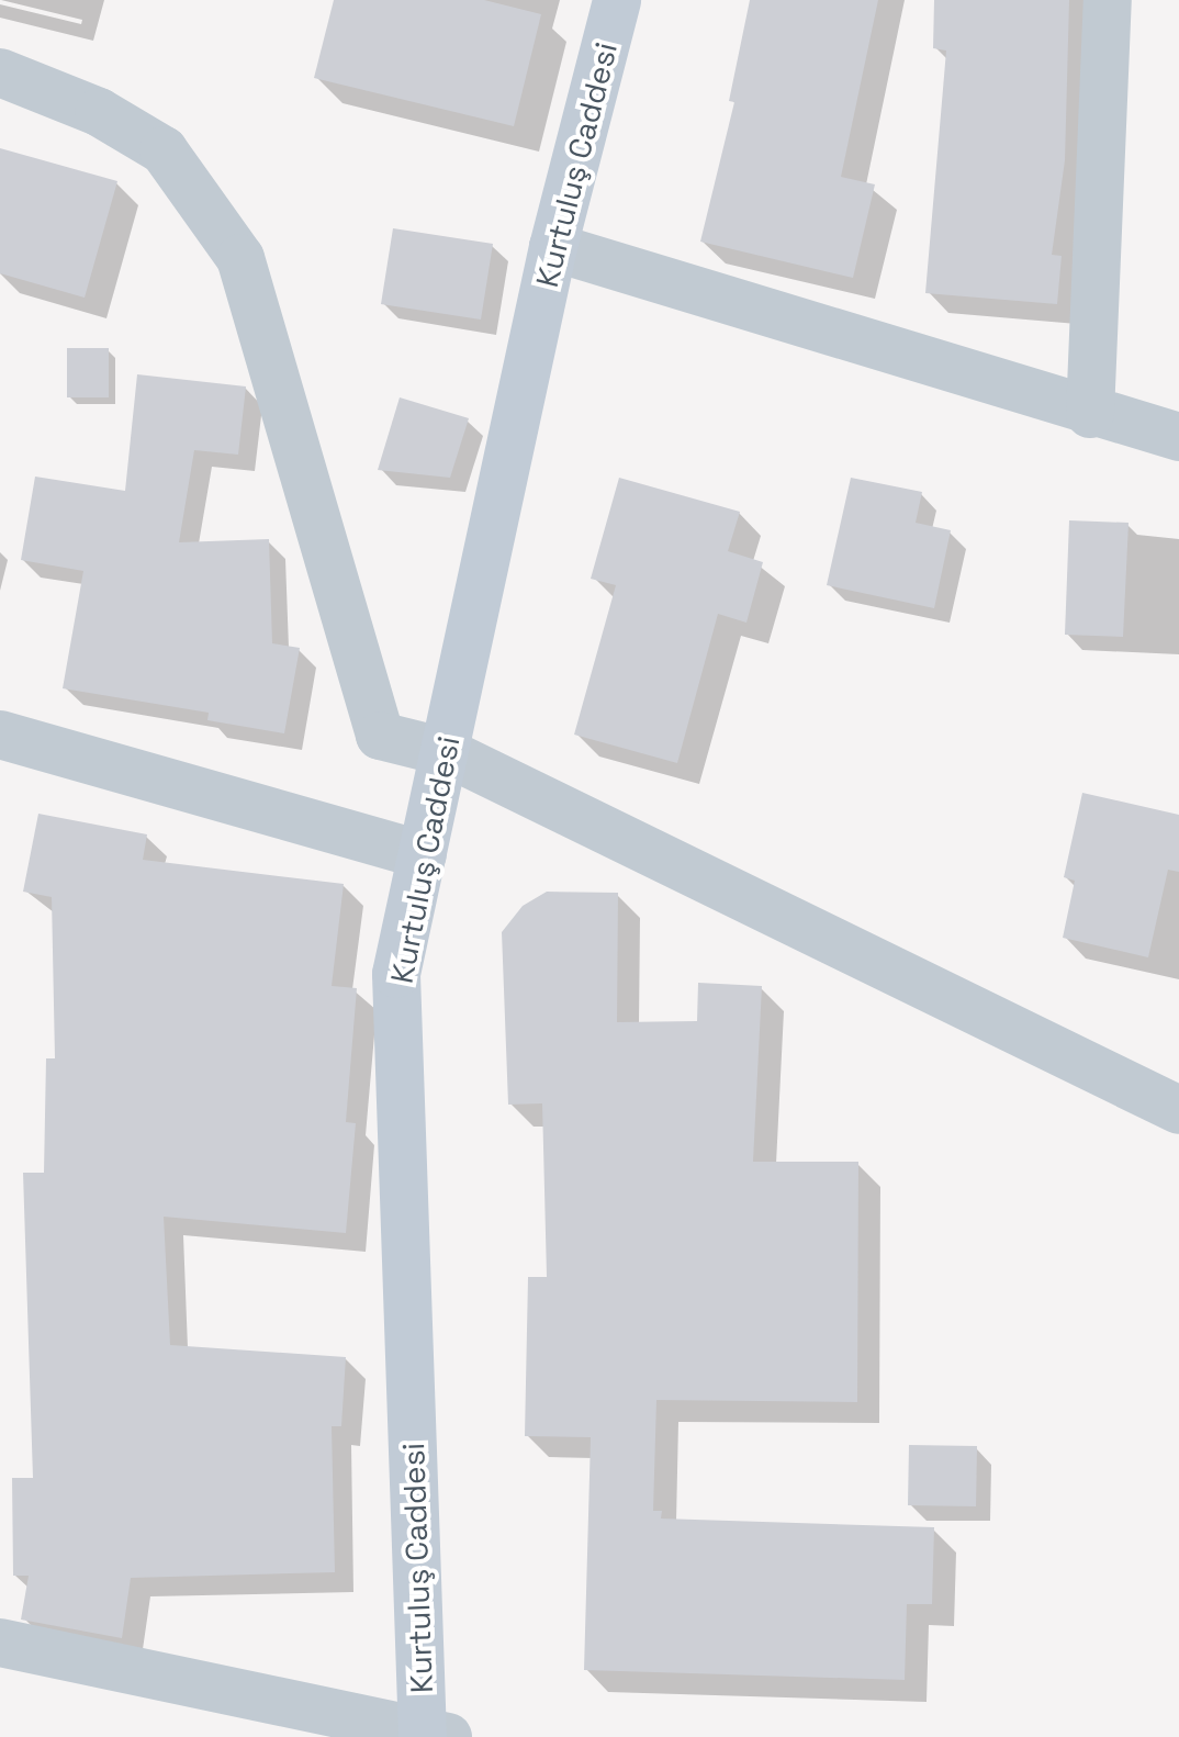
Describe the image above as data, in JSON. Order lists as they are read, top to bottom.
{
  "streets": {
    "main road": ["Kurtuluş Caddesi"]
  }
}
